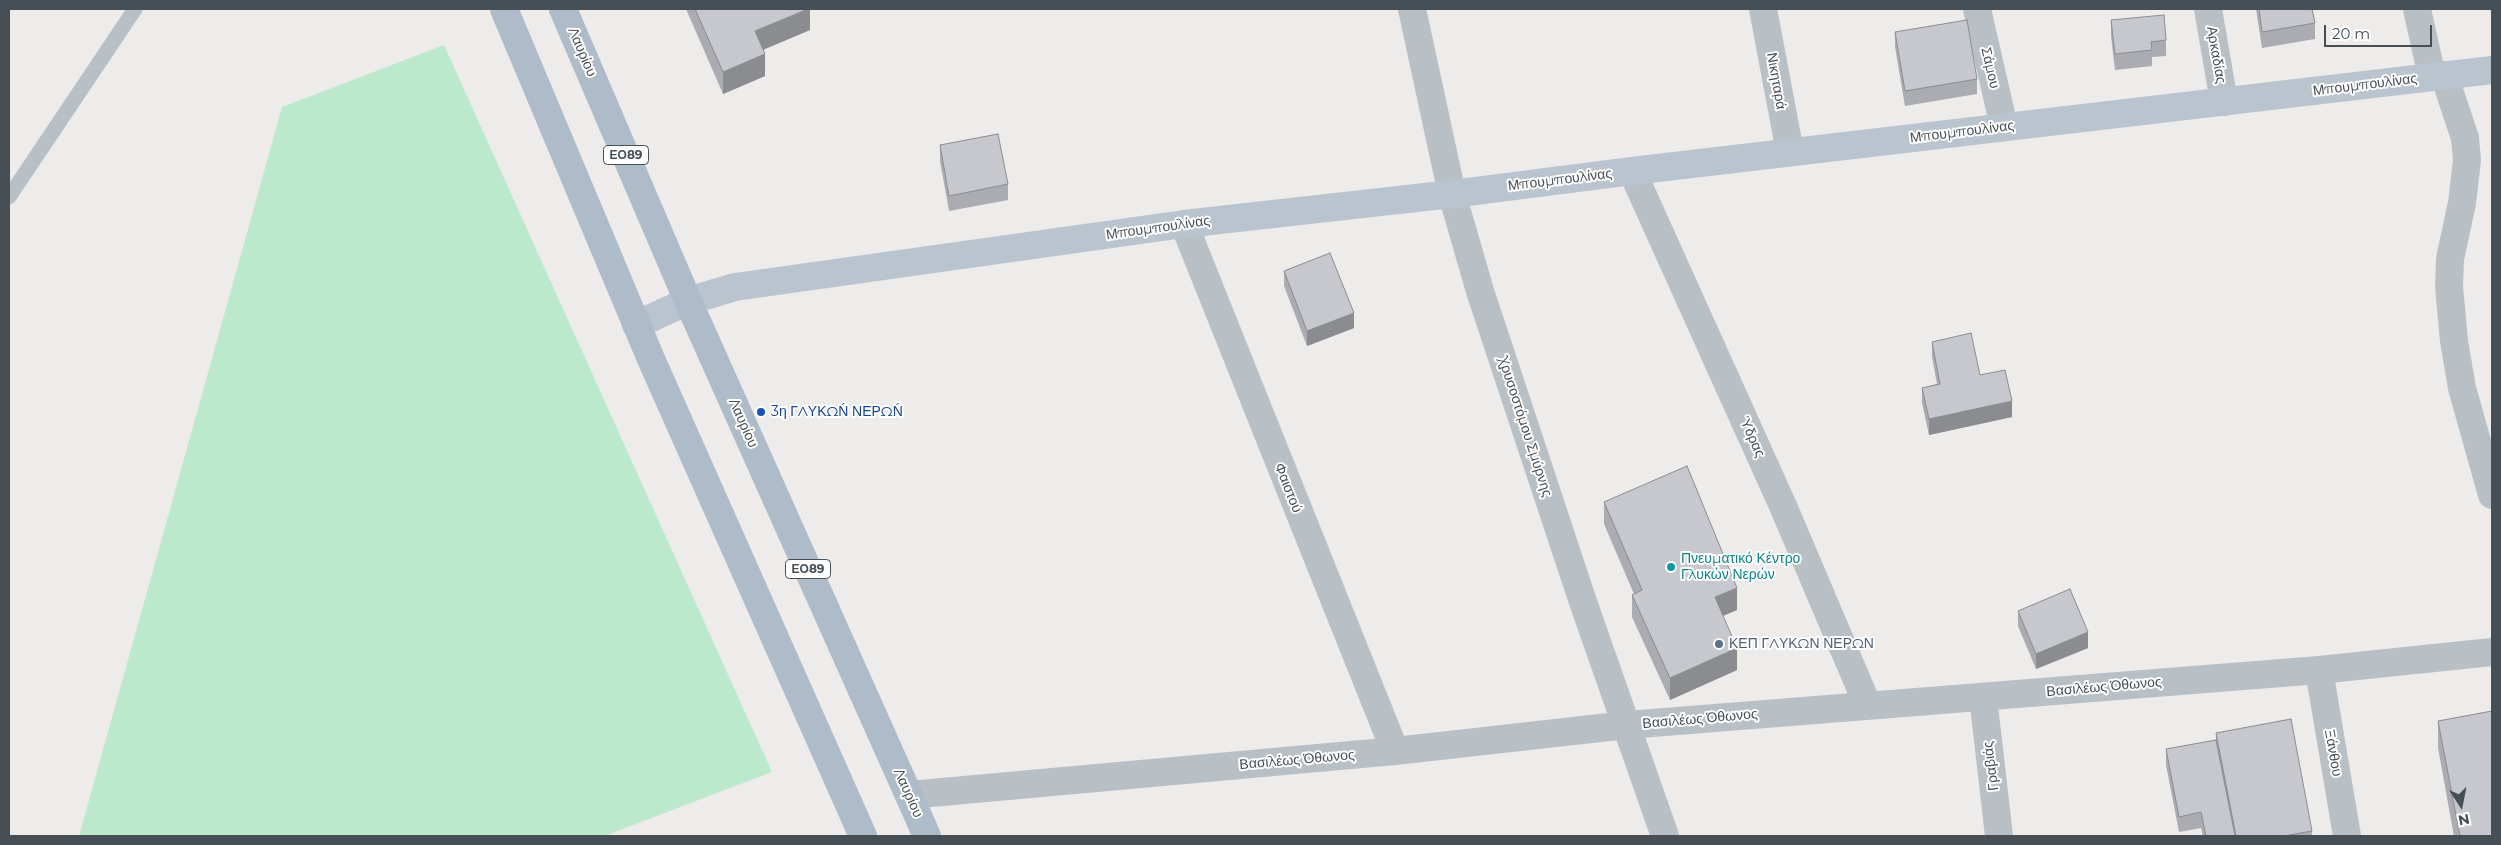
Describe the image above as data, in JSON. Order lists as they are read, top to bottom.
{
  "streets": {
    "main road": ["Λαυρίου", "ΕΟ89"],
    "street": [
      "Αρκαδίας",
      "Σάμου",
      "Νικηταρά",
      "Μπουμπουλίνας",
      "Χρυσοστόμου Σμύρνης",
      "Ύδρας",
      "Φαιστού",
      "Βασιλέως Όθωνος",
      "Ξάνθου",
      "Γραβιάς"
    ]
  },
  "crossings": [
    ["Λαυρίου", "Μπουμπουλίνας"],
    ["Λαυρίου", "Βασιλέως Όθωνος"],
    ["Αρκαδίας", "Μπουμπουλίνας"],
    ["Σάμου", "Μπουμπουλίνας"],
    ["Νικηταρά", "Μπουμπουλίνας"],
    ["Μπουμπουλίνας", "Χρυσοστόμου Σμύρνης"],
    ["Μπουμπουλίνας", "Ύδρας"],
    ["Μπουμπουλίνας", "Φαιστού"],
    ["Χρυσοστόμου Σμύρνης", "Βασιλέως Όθωνος"],
    ["Ύδρας", "Βασιλέως Όθωνος"],
    ["Φαιστού", "Βασιλέως Όθωνος"],
    ["Βασιλέως Όθωνος", "Ξάνθου"],
    ["Βασιλέως Όθωνος", "Γραβιάς"]
  ],
  "places": ["3η ΓΛΥΚΏΝ ΝΕΡΏΝ", "Πνευματικό Κέντρο Γλυκών Νερών", "ΚΕΠ ΓΛΥΚΩΝ ΝΕΡΩΝ"],
  "scale_bar": "20 m",
  "north": "bottom"
}
